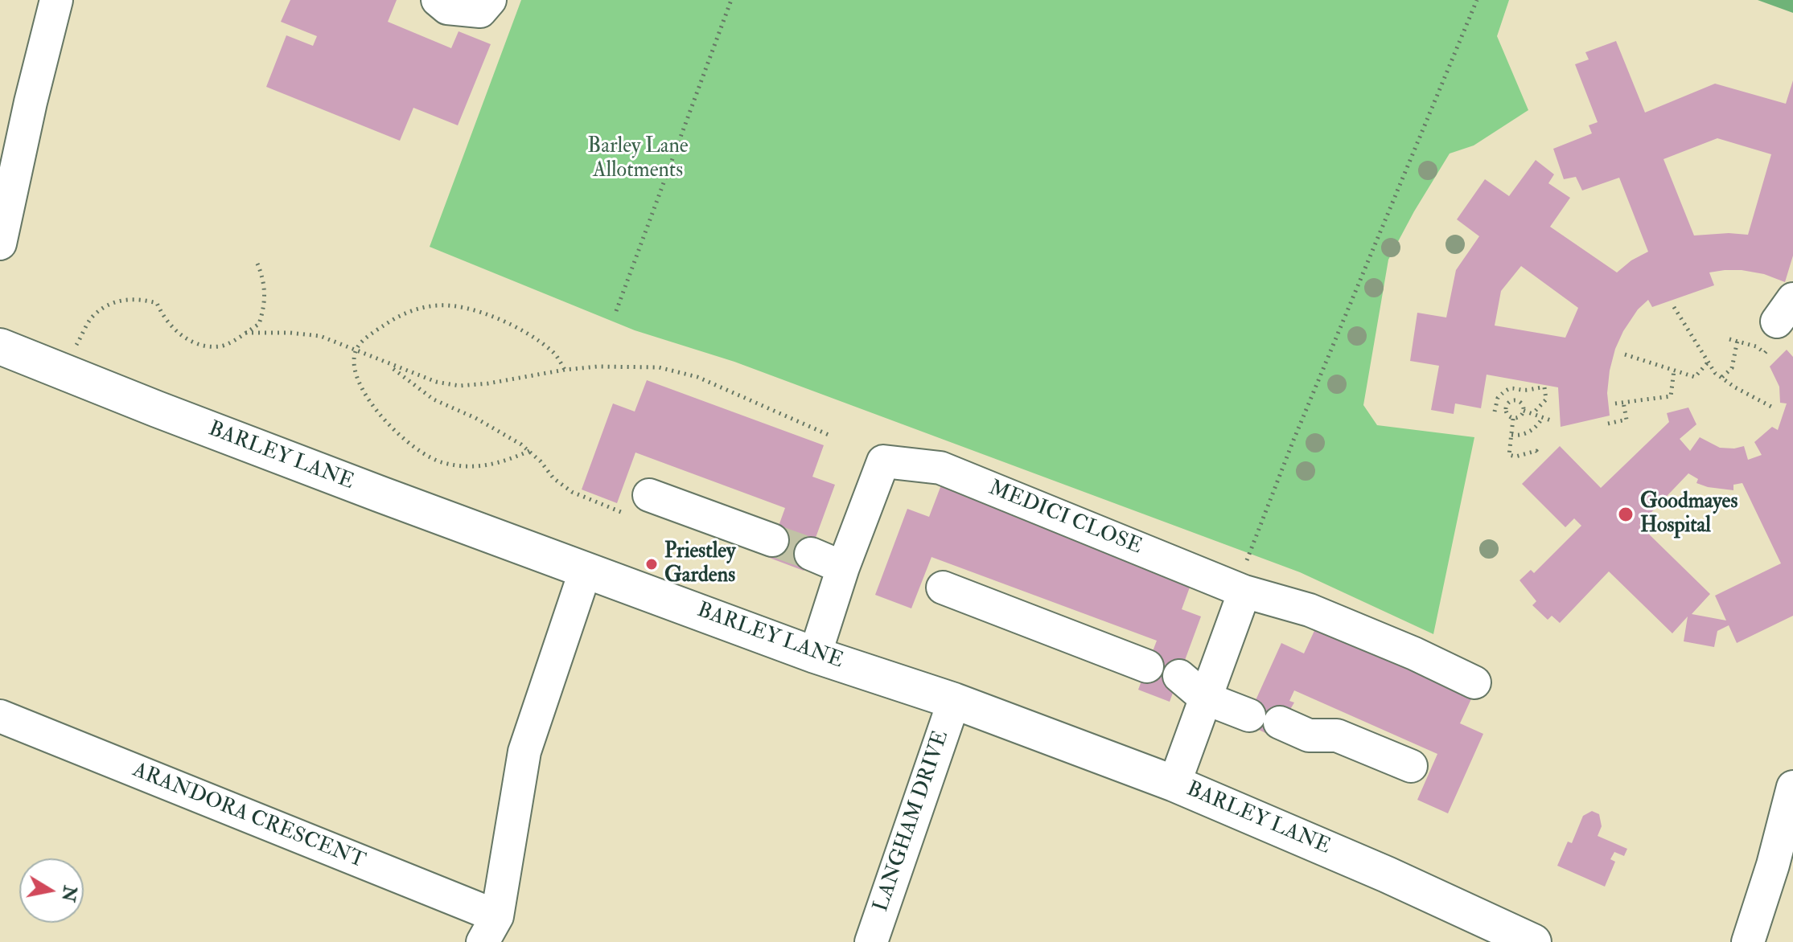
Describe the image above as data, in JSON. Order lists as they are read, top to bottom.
{
  "streets": {
    "main road": ["BARLEY LANE"],
    "street": ["MEDICI CLOSE", "ARANDORA CRESCENT", "LANGHAM DRIVE"]
  },
  "crossings": [
    ["BARLEY LANE", "MEDICI CLOSE"],
    ["BARLEY LANE", "LANGHAM DRIVE"]
  ],
  "parks": ["Barley Lane Allotments"],
  "places": ["Goodmayes Hospital", "Priestley Gardens"],
  "north": "right"
}
